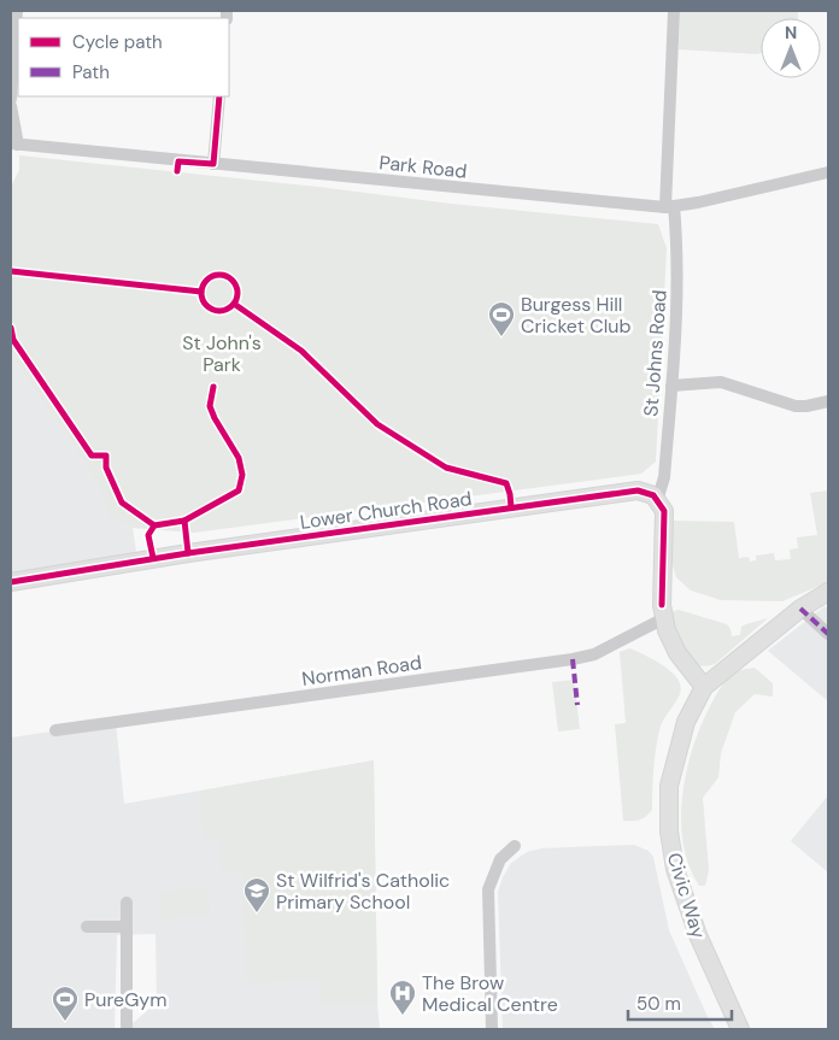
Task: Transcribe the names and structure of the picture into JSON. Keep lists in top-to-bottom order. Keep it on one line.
{"streets":{"street":["Park Road","St Johns Road","Lower Church Road","Norman Road","Civic Way"]},"crossings":[["Park Road","St Johns Road"],["St Johns Road","Lower Church Road"]],"parks":["St John's Park"],"places":{"sports":["Burgess Hill Cricket Club","PureGym"],"school or university":["St Wilfrid's Catholic Primary School"],"hospital":["The Brow Medical Centre"]},"legend":["Cycle path","Path"],"scale_bar":"50 m","north":"top"}
